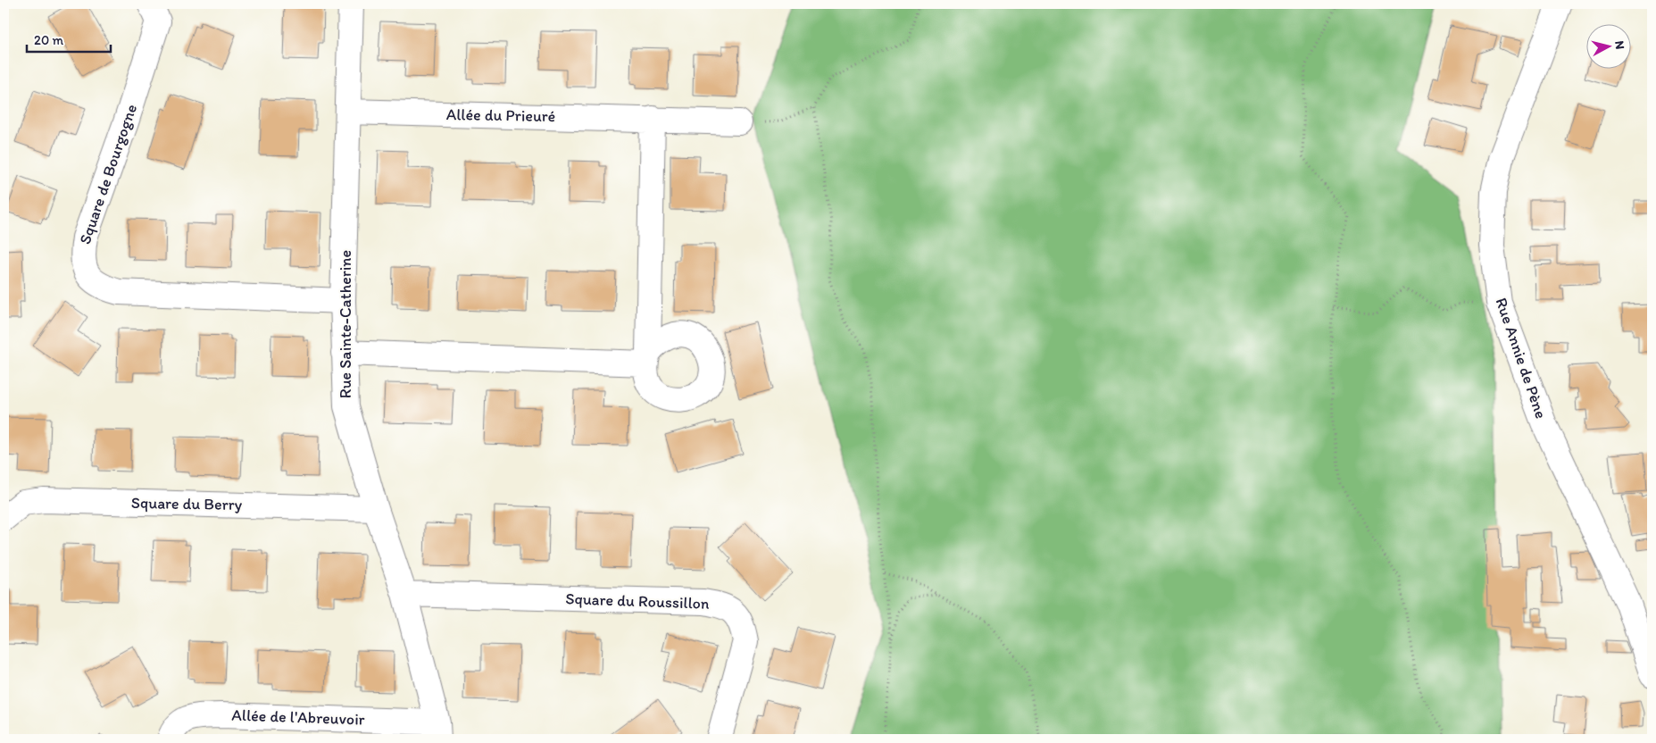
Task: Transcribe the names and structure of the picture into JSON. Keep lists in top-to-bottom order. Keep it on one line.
{"streets":{"street":["Allée du Prieuré","Square de Bourgogne","Rue Sainte-Catherine","Rue Annie de Pène","Square du Berry","Square du Roussillon","Allée de l'Abreuvoir"]},"crossings":[["Allée du Prieuré","Rue Sainte-Catherine"],["Square de Bourgogne","Rue Sainte-Catherine"],["Rue Sainte-Catherine","Square du Berry"],["Rue Sainte-Catherine","Square du Roussillon"],["Rue Sainte-Catherine","Allée de l'Abreuvoir"]],"scale_bar":"20 m","north":"right"}
